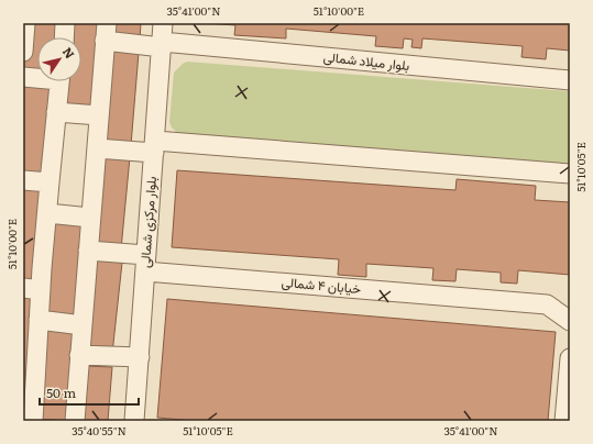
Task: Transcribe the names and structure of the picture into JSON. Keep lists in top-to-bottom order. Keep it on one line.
{"streets":{"lane":["بلوار میلاد شمالی","بلوار مرکزی شمالی","خیابان ۴ شمالی"]},"crossings":[["بلوار میلاد شمالی","بلوار مرکزی شمالی"],["بلوار مرکزی شمالی","خیابان ۴ شمالی"]],"scale_bar":"50 m","north":"top right","coordinates":["35°41'00\"N","51°10'00\"E","51°10'05\"E","35°40'55\"N"]}
